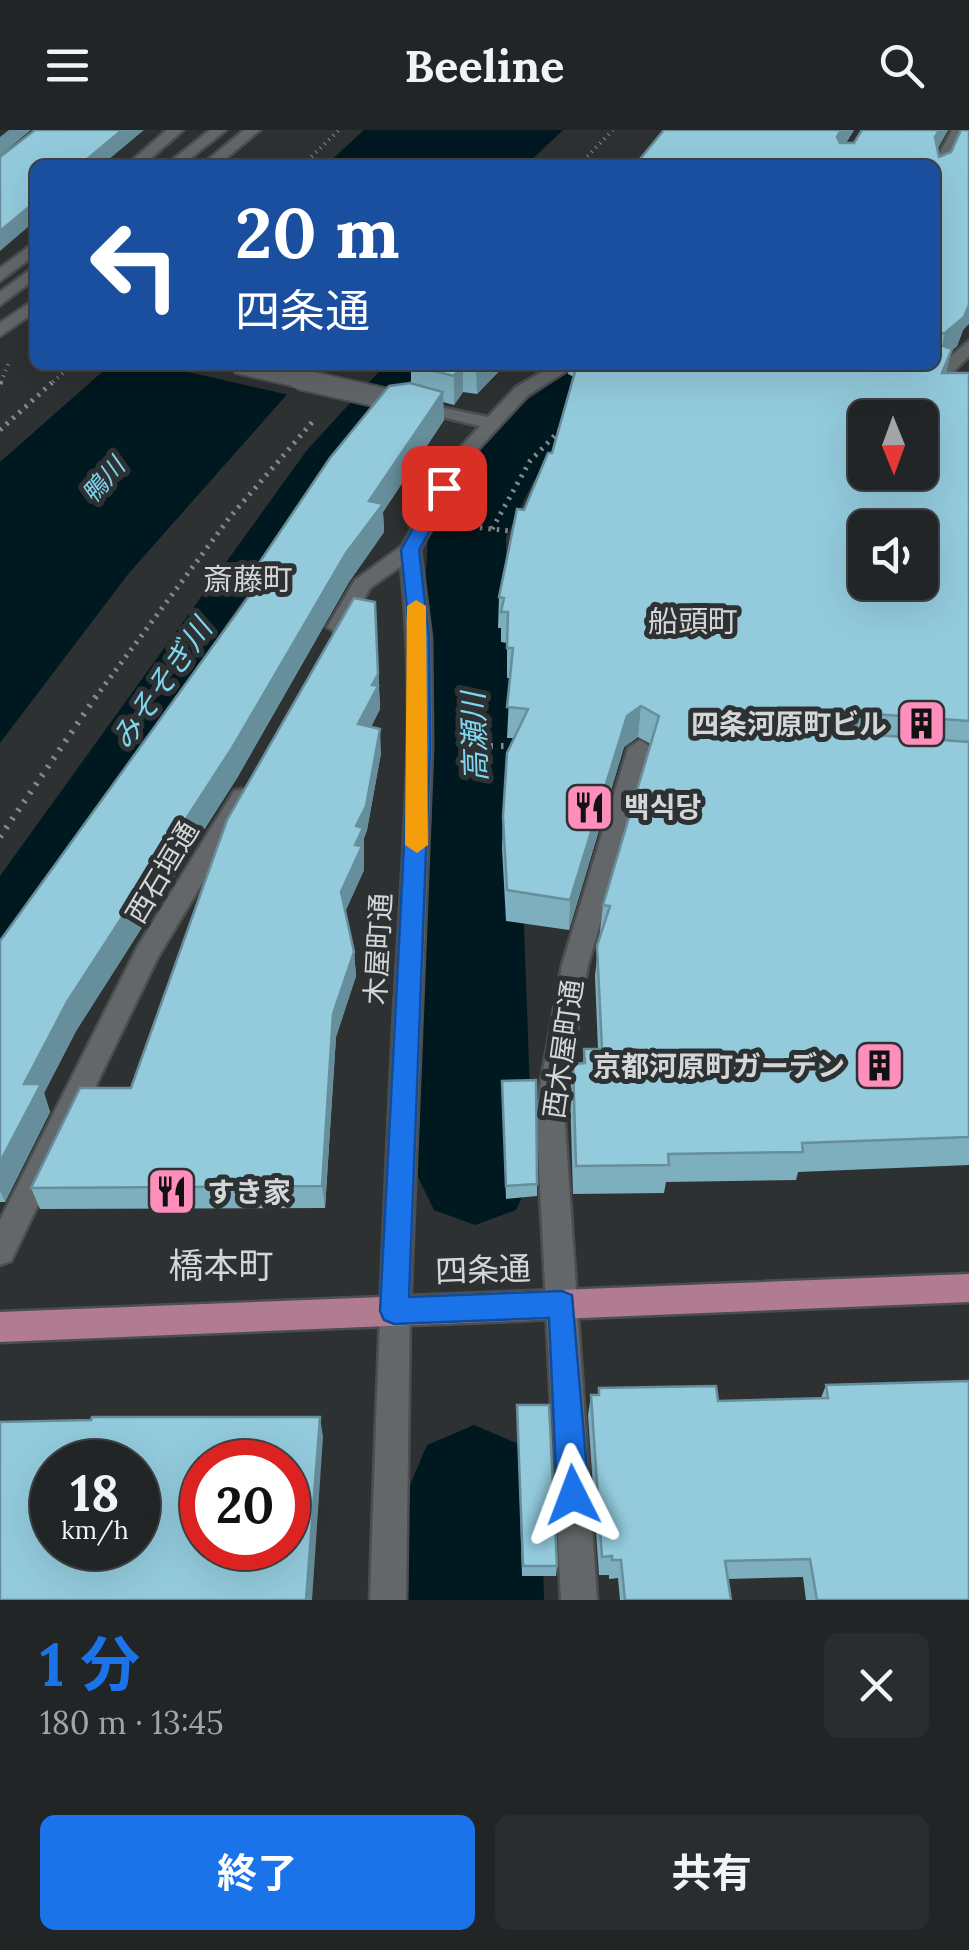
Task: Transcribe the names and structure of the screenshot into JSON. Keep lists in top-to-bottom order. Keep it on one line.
{"streets":{"main road":["四条通"],"street":["西石垣通","木屋町通","西木屋町通"]},"crossings":[["木屋町通","四条通"],["西木屋町通","四条通"]],"districts":["斎藤町","船頭町","橋本町"],"water":["鴨川","みそそぎ川","高瀬川"],"places":{"building":["四条河原町ビル","京都河原町ガーデン"],"restaurant":["백식당","すき家"]},"north":"bottom","page":{"header":"Beeline","turn":["20 m","四条通"],"speed":"18 km/h","limit":"20","heading":["1 分","180 m · 13:45"],"buttons":["終了","共有"]}}
